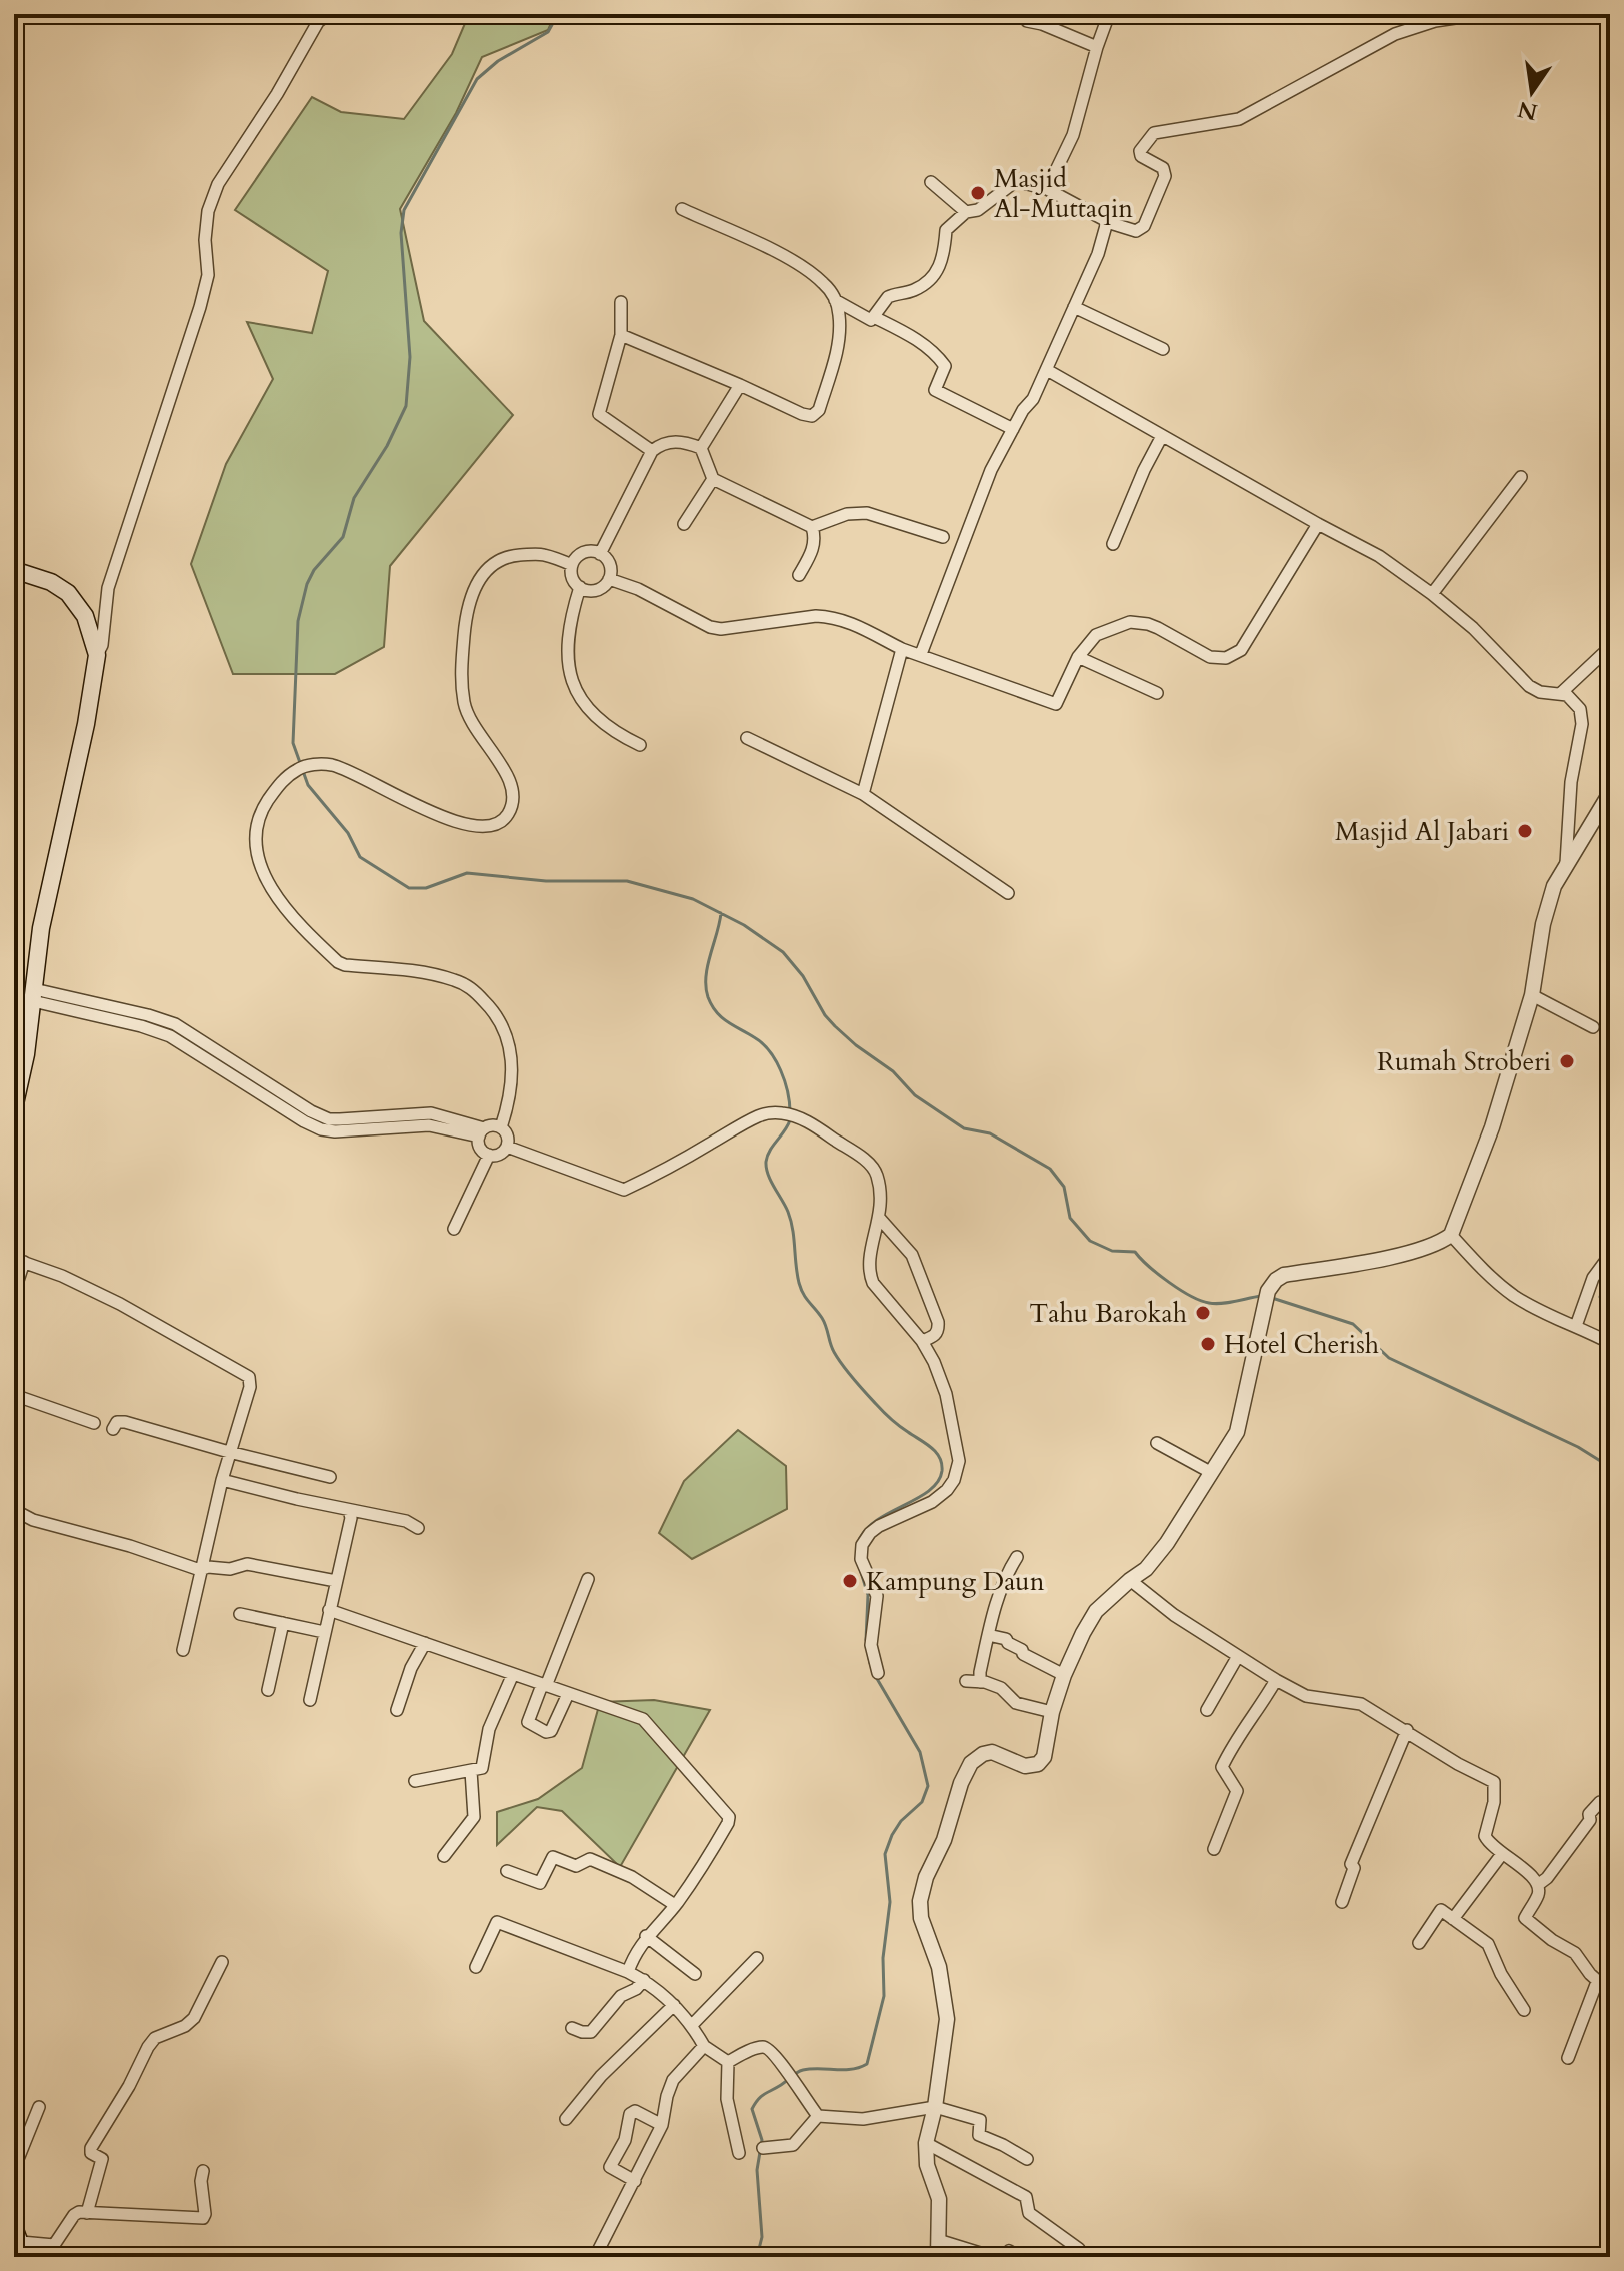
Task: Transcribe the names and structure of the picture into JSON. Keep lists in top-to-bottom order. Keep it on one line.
{"places":["Masjid Al-Muttaqin","Masjid Al Jabari","Rumah Stroberi","Tahu Barokah","Hotel Cherish","Kampung Daun"],"north":"bottom"}
